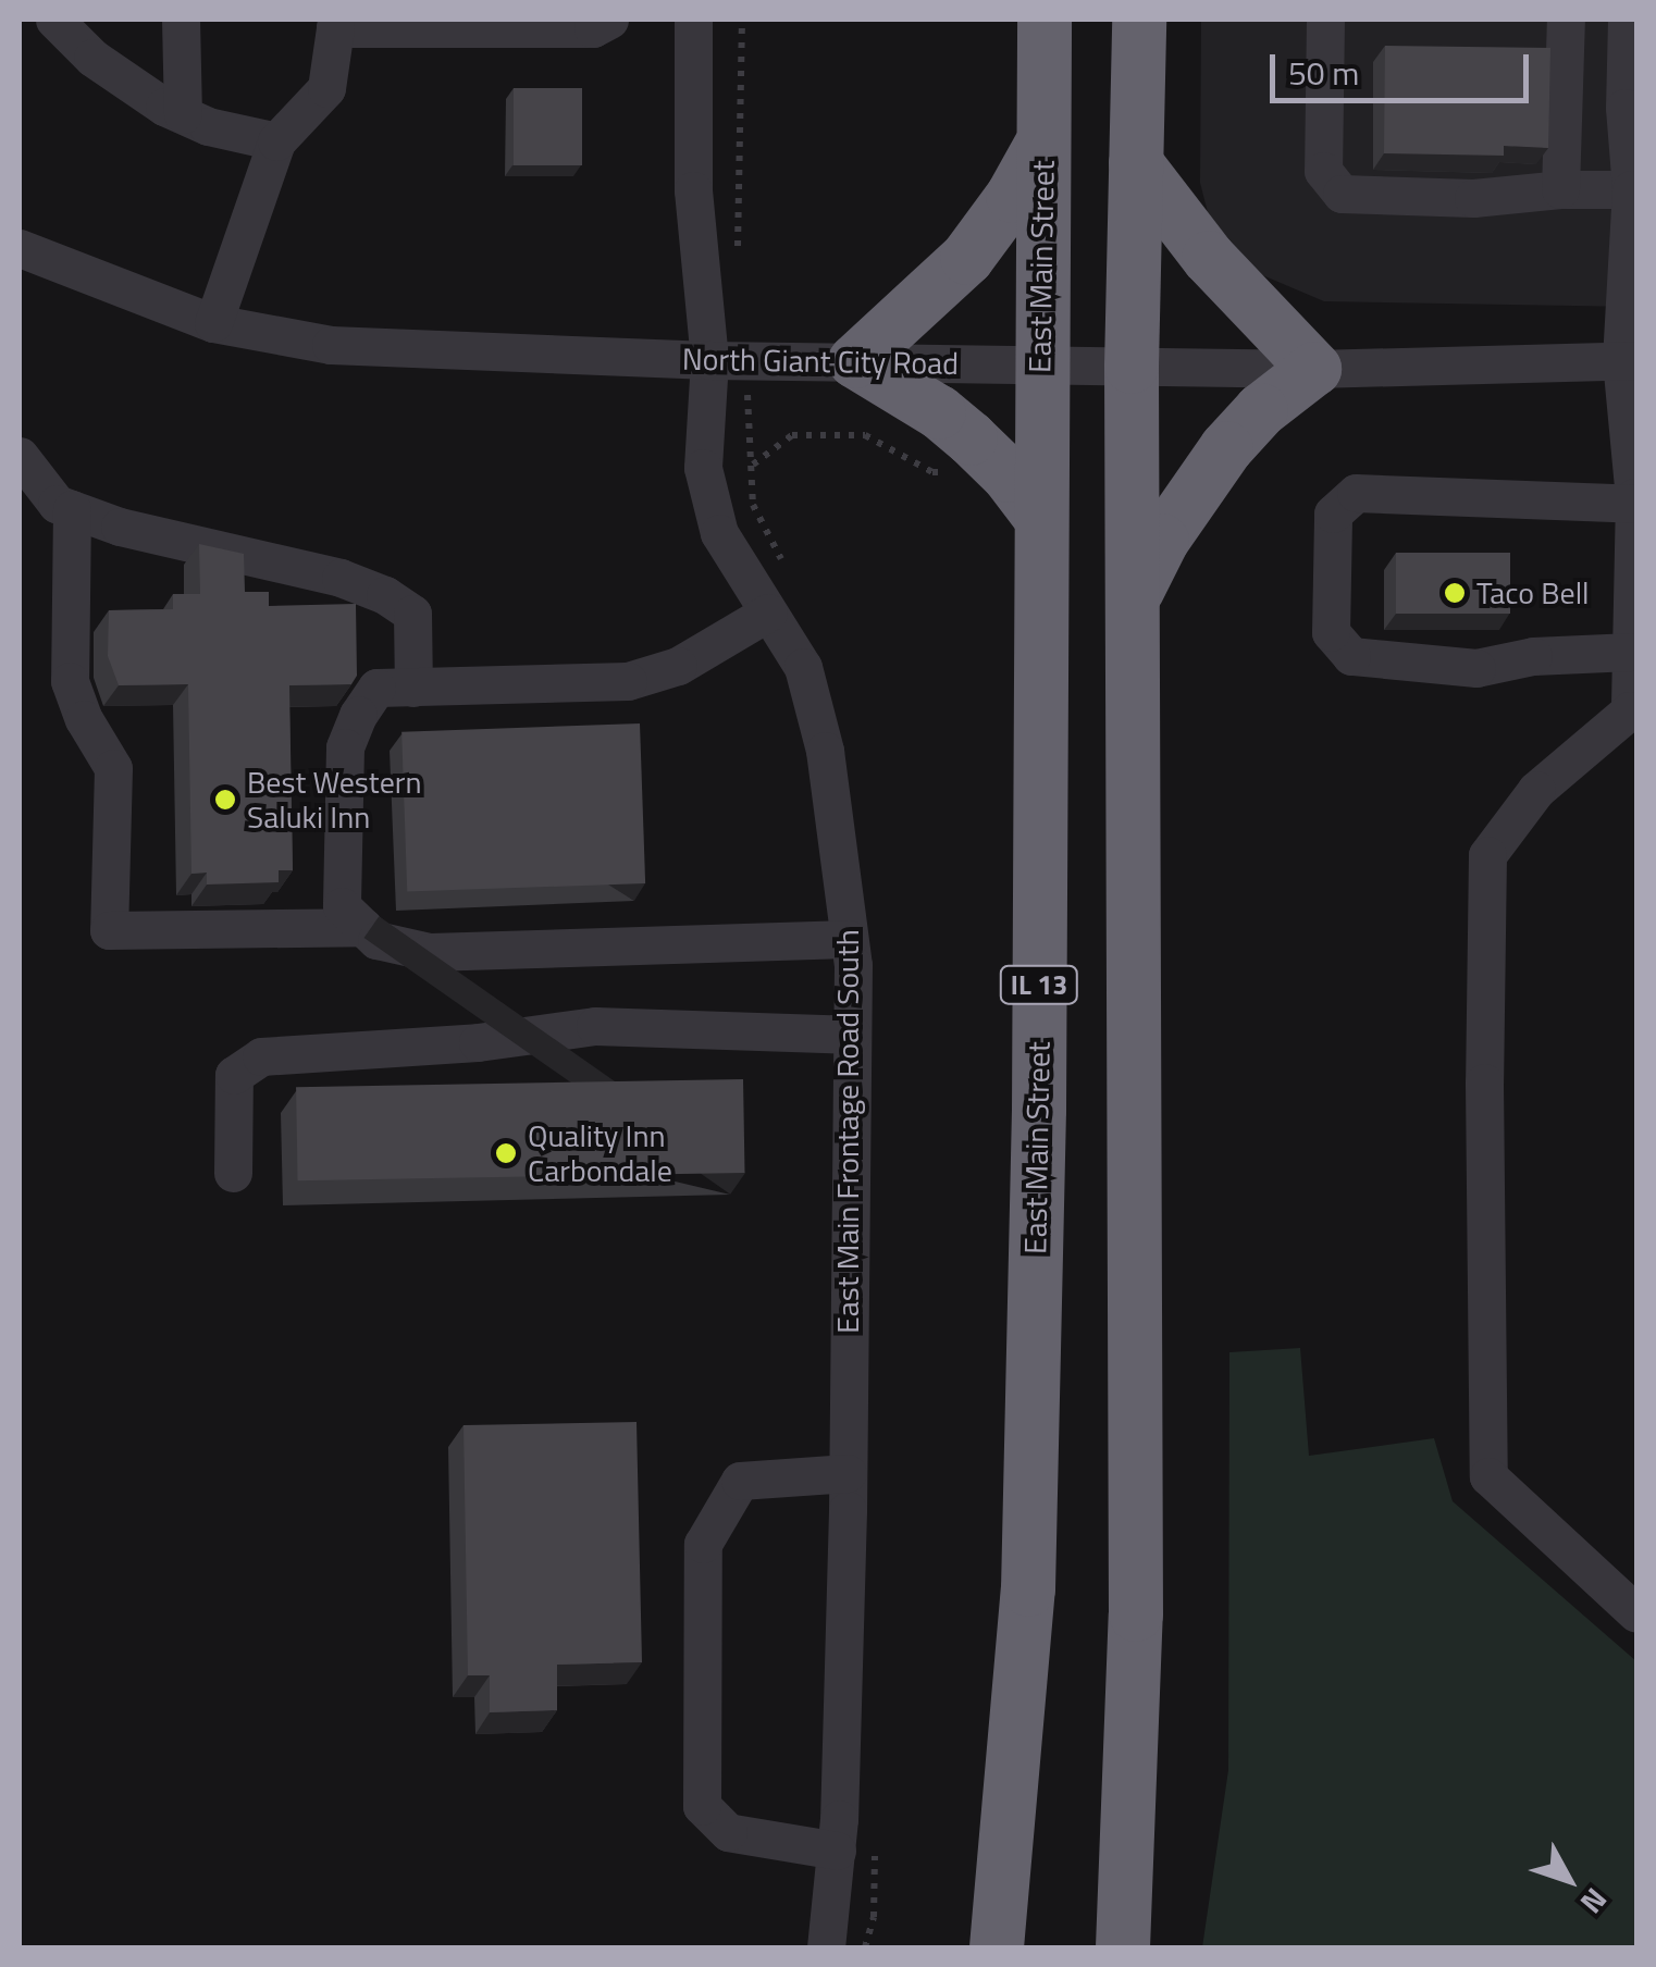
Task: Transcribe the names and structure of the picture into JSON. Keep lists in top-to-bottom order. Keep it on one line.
{"streets":{"highway":["East Main Street","IL 13"],"street":["North Giant City Road","East Main Frontage Road South"]},"crossings":[["East Main Street","North Giant City Road"],["North Giant City Road","East Main Frontage Road South"]],"places":["Taco Bell","Best Western Saluki Inn","Quality Inn Carbondale"],"scale_bar":"50 m","north":"bottom right"}
